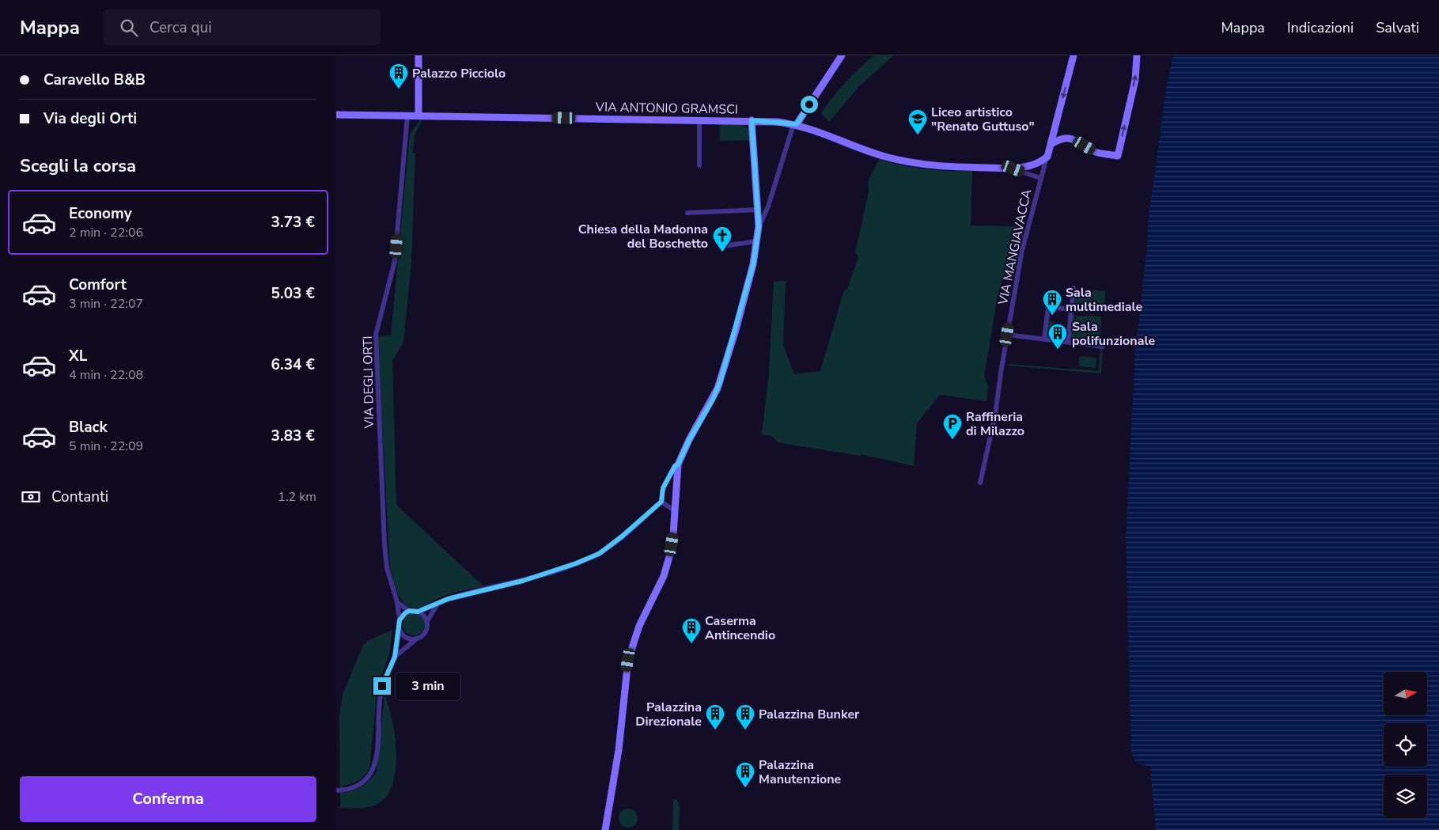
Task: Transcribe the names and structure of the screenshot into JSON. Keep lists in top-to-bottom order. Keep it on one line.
{"streets":{"main road":["VIA ANTONIO GRAMSCI"],"street":["VIA MANGIAVACCA","VIA DEGLI ORTI"]},"crossings":[["VIA ANTONIO GRAMSCI","VIA MANGIAVACCA"],["VIA ANTONIO GRAMSCI","VIA DEGLI ORTI"]],"places":{"building":["Palazzo Picciolo","Sala multimediale","Sala polifunzionale","Caserma Antincendio","Palazzina Direzionale","Palazzina Bunker","Palazzina Manutenzione"],"school or university":["Liceo artistico \"Renato Guttuso\""],"church":["Chiesa della Madonna del Boschetto"],"parking":["Raffineria di Milazzo"]},"north":"right","page":{"header":"Mappa","search":"Cerca qui","nav":["Mappa","Indicazioni","Salvati"],"banner":["Caravello B&B","Via degli Orti"],"heading":"Scegli la corsa","list":[{"name":"Economy","note":"2 min · 22:06","value":"3.73 €"},{"name":"Comfort","note":"3 min · 22:07","value":"5.03 €"},{"name":"XL","note":"4 min · 22:08","value":"6.34 €"},{"name":"Black","note":"5 min · 22:09","value":"3.83 €"}],"pay":["Contanti","1.2 km"],"bubble":"3 min","buttons":"Conferma"}}
